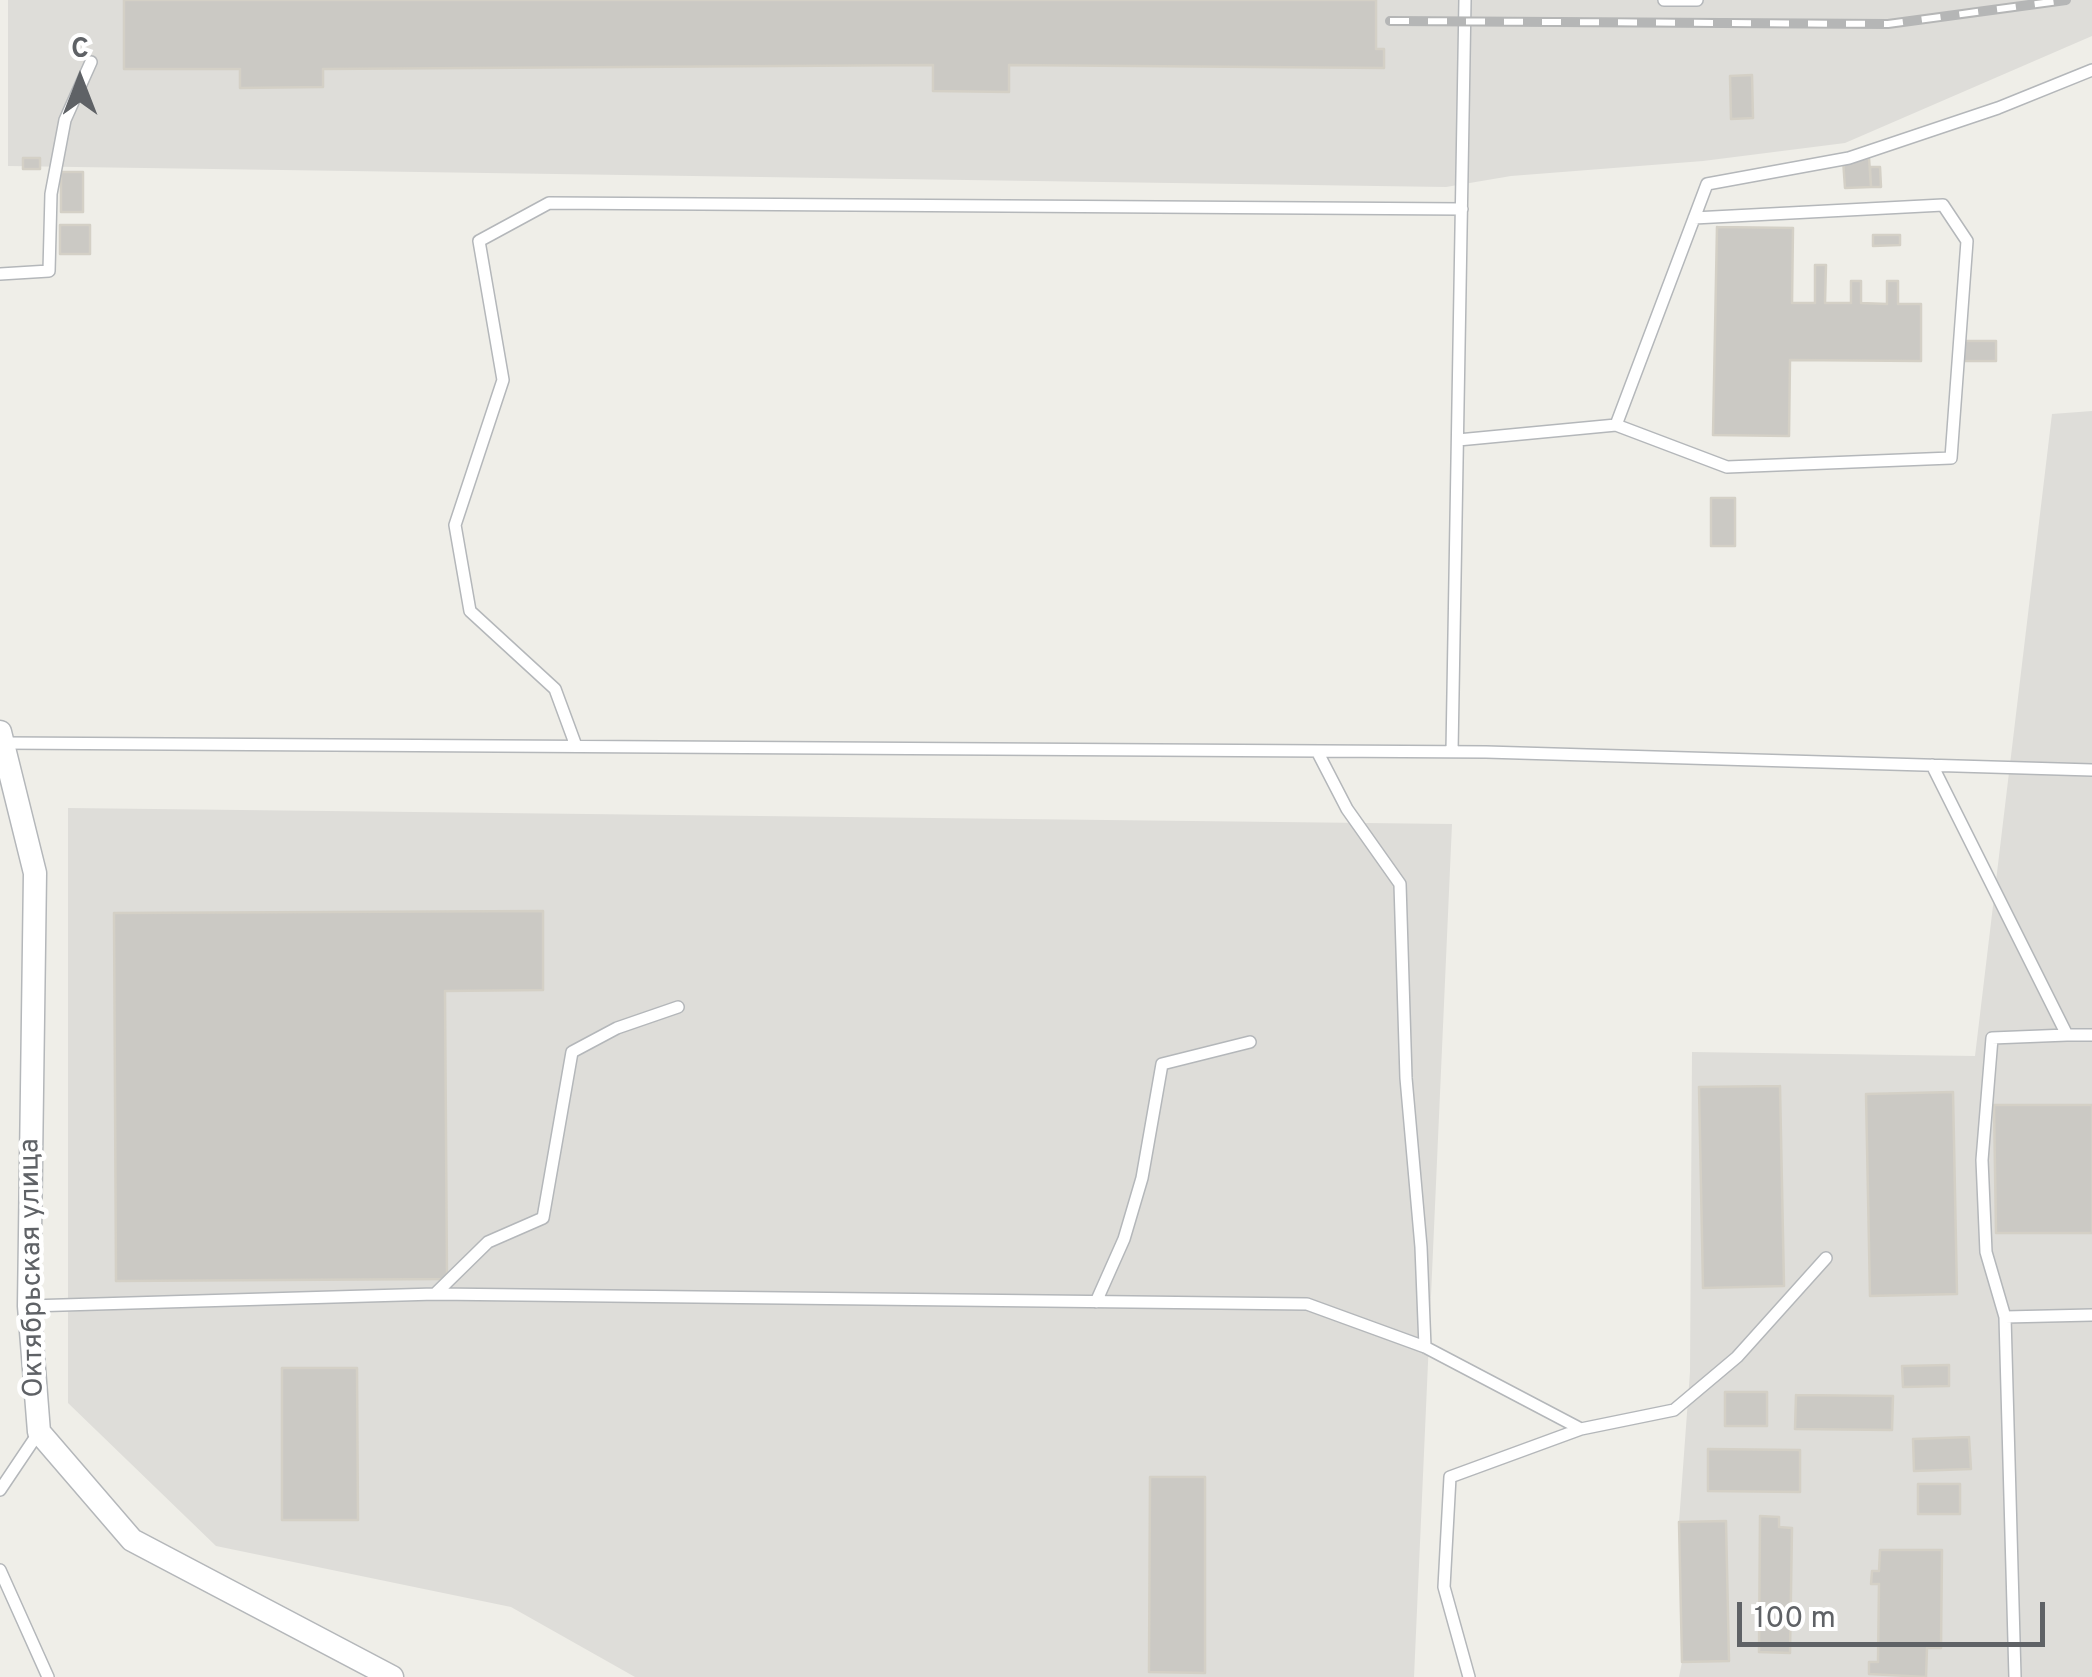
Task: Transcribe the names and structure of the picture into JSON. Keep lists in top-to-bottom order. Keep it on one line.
{"streets":{"street":["Октябрьская улица"]},"scale_bar":"100 m","north":"top"}
